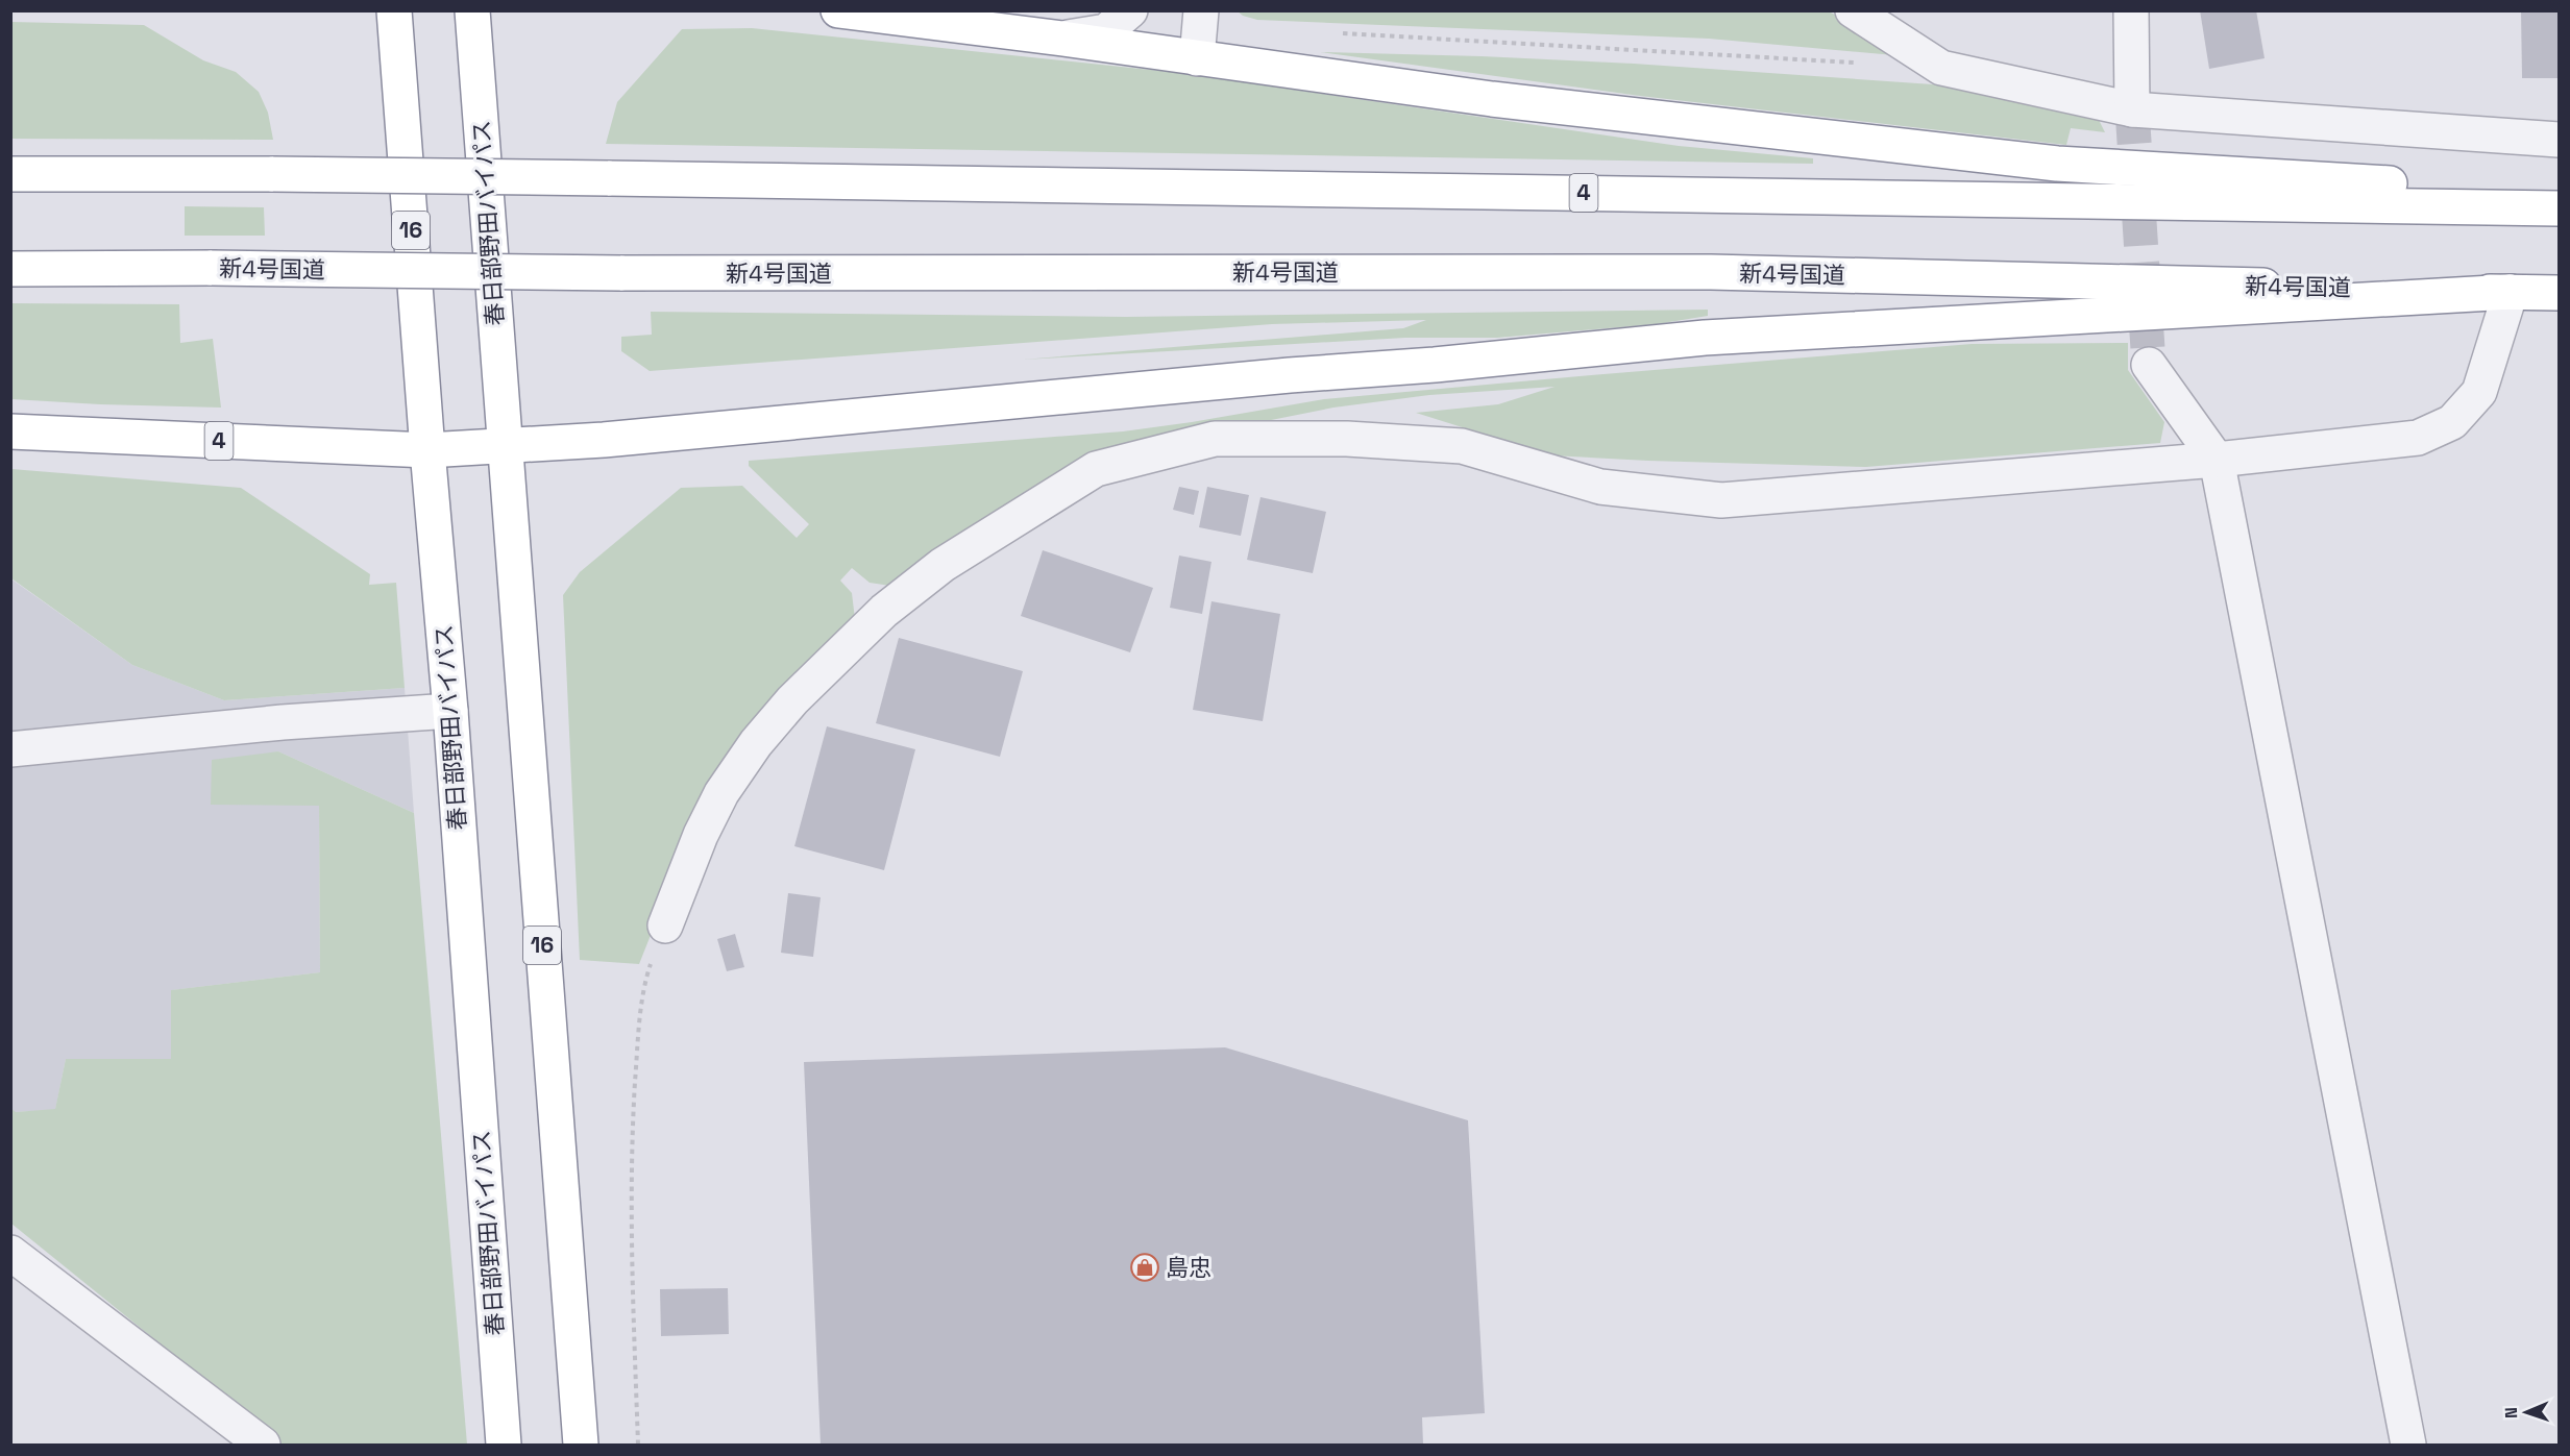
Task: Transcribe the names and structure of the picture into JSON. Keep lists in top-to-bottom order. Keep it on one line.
{"streets":{"highway":["4","春日部野田バイパス","16","新4号国道"]},"crossings":[["4","春日部野田バイパス"]],"places":{"shop":["島忠"]},"north":"left"}
